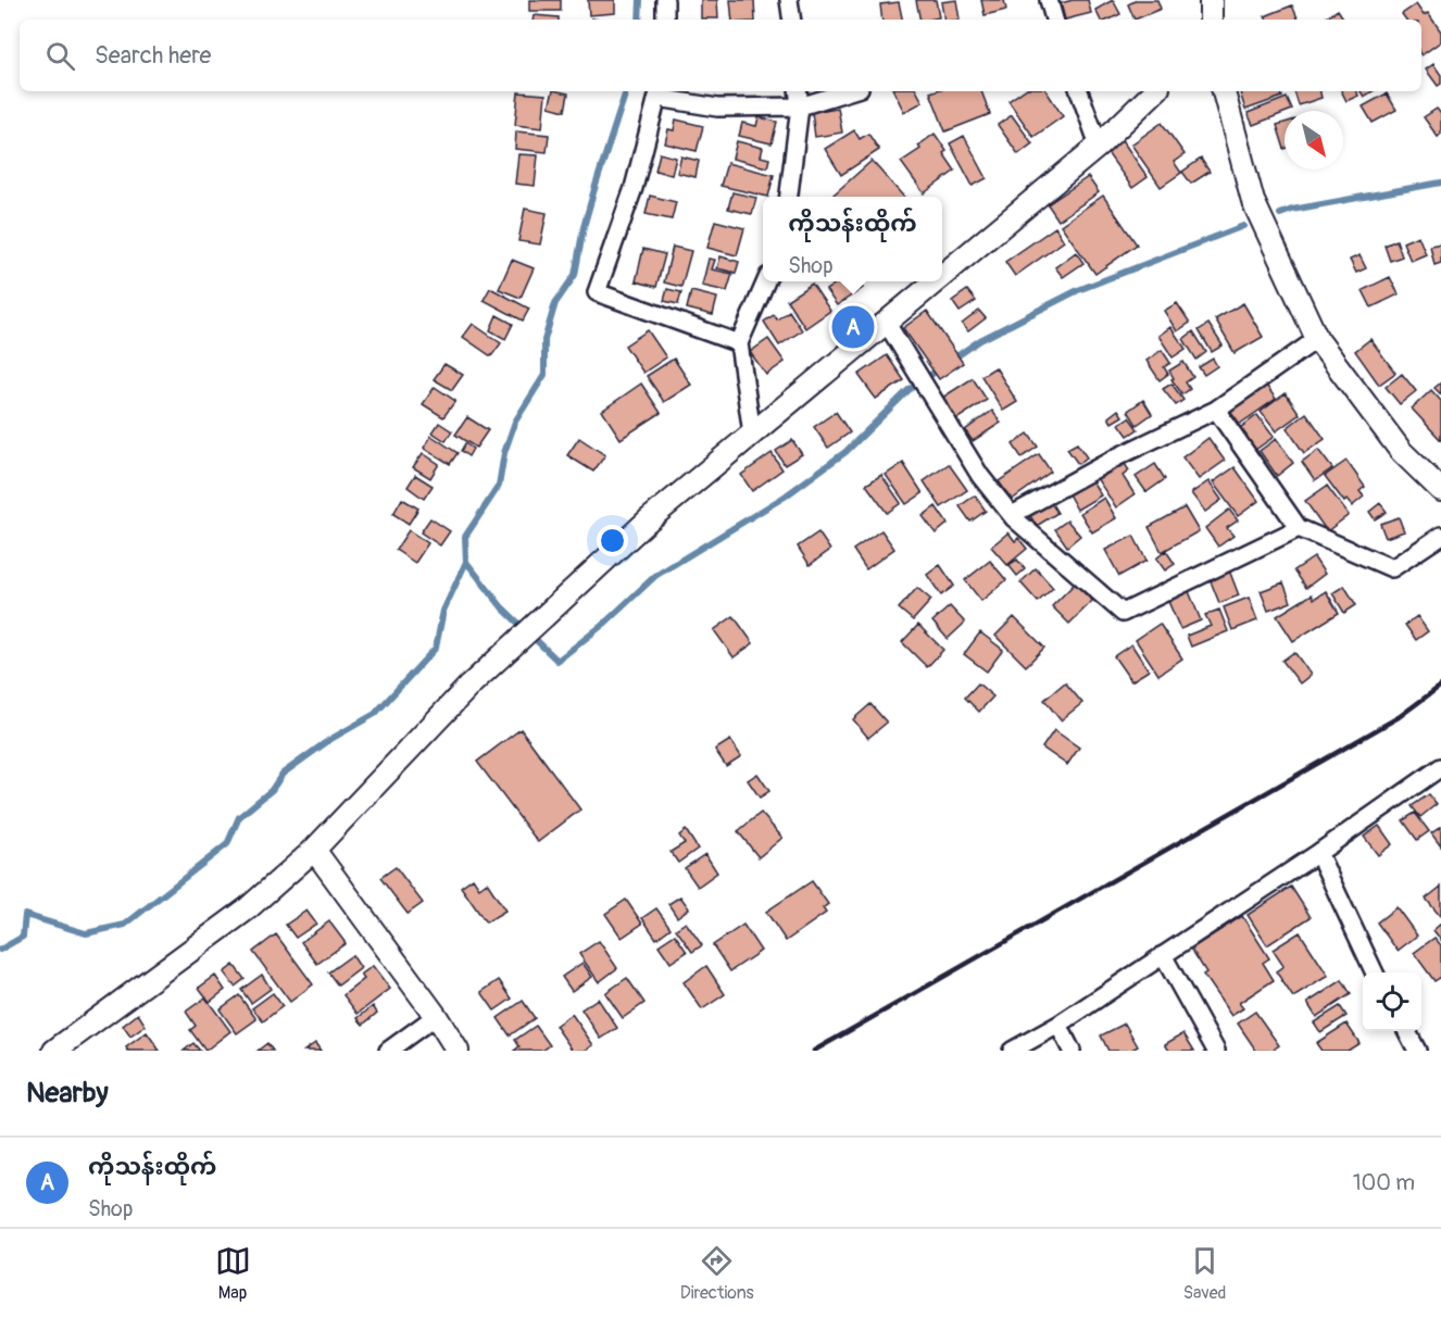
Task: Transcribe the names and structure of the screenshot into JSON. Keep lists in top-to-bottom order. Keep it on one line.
{"north":"bottom right","page":{"search":"Search here","popup":["ကိုသန်းထိုက်","Shop"],"pins":"A","heading":"Nearby","list":[{"mark":"A","name":"ကိုသန်းထိုက်","note":"Shop","value":"100 m"}],"nav":["Map","Directions","Saved"]}}
